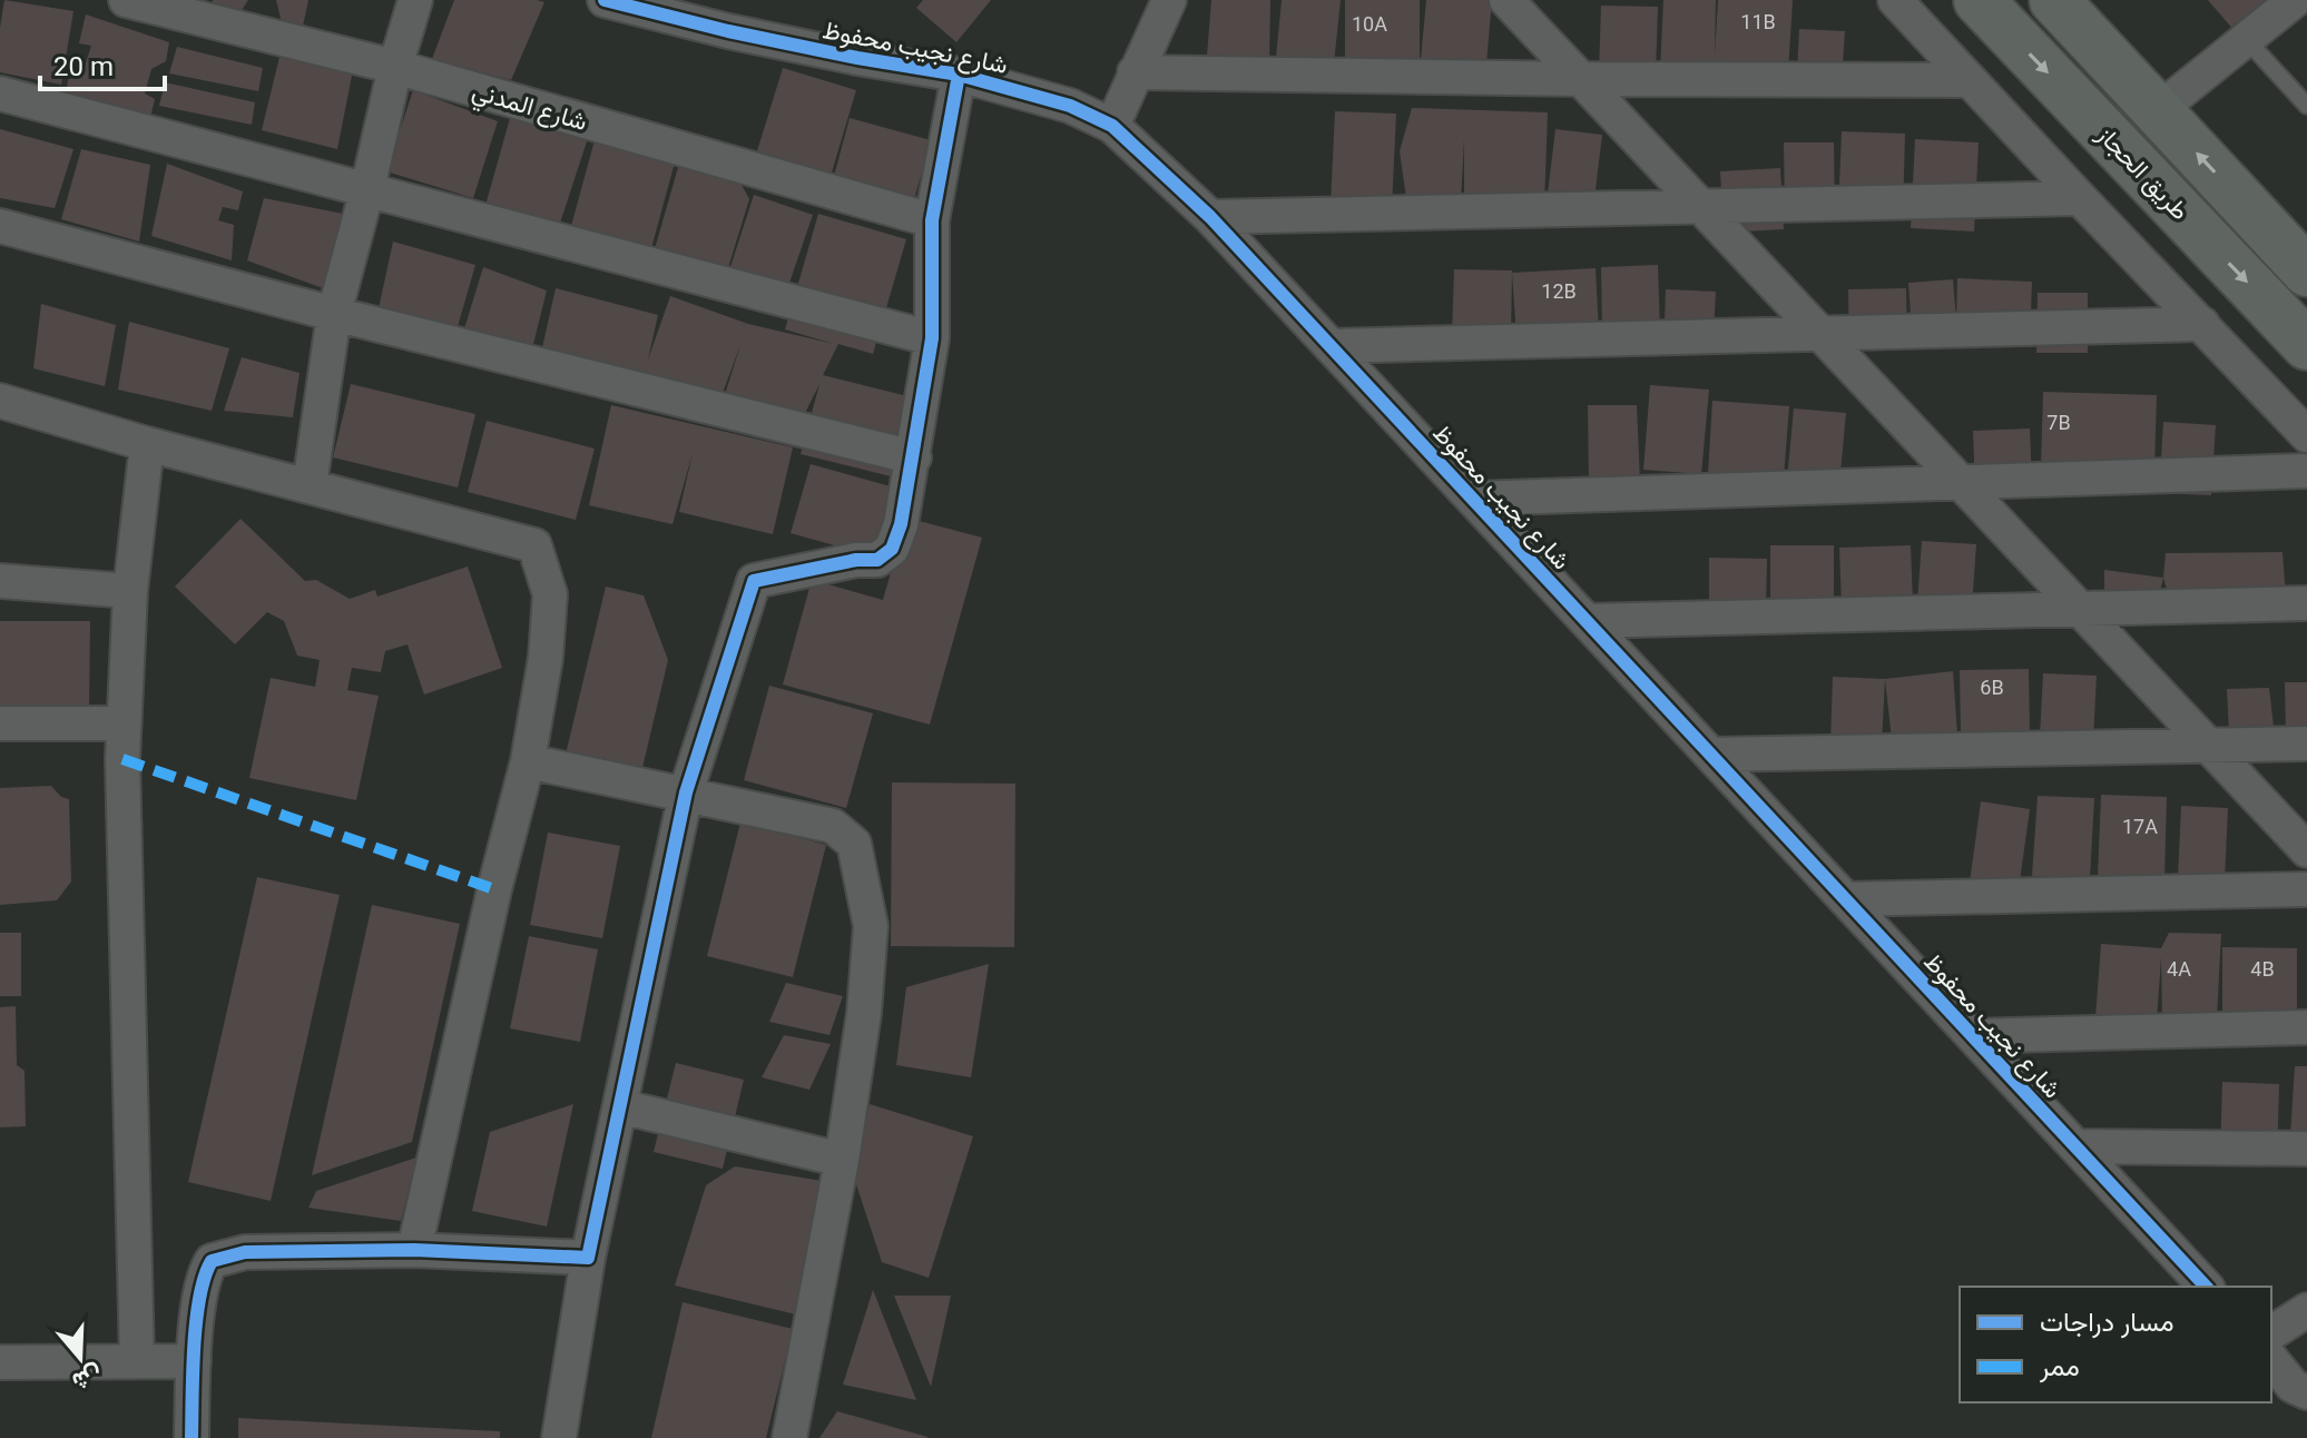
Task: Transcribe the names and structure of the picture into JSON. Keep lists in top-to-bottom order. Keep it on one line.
{"streets":{"main road":["طريق الحجاز"],"street":["شارع نجيب محفوظ","شارع المدني"]},"house_numbers":["11B","10A","12B","7B","6B","17A","4A","4B"],"legend":["مسار دراجات","ممر"],"scale_bar":"20 m","north":"bottom"}
